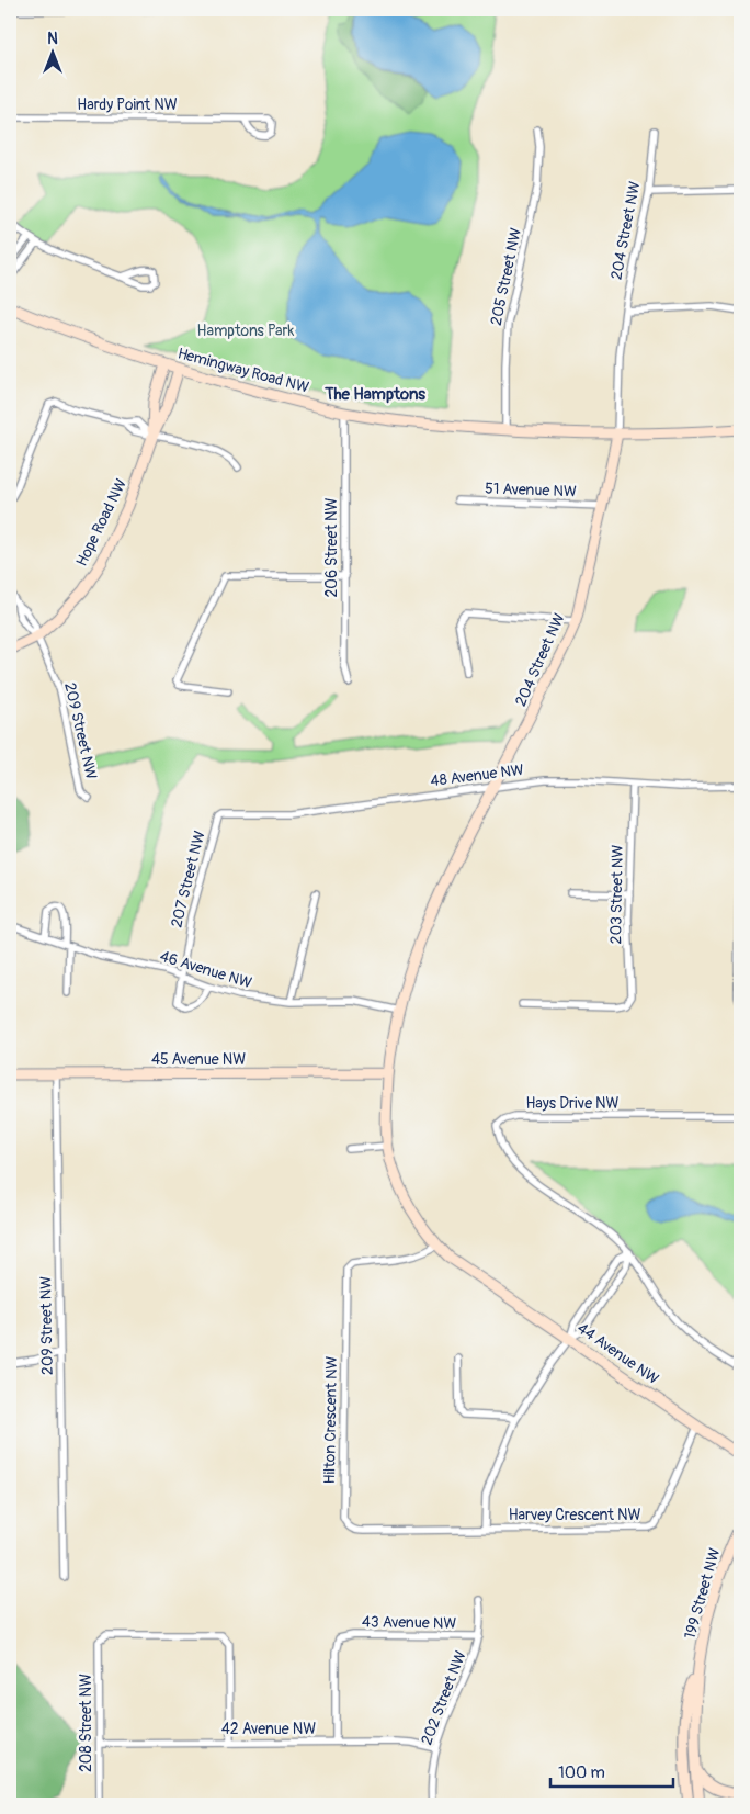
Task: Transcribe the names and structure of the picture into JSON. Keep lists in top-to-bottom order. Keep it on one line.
{"streets":{"street":["Hardy Point NW","204 Street NW","205 Street NW","Hemingway Road NW","51 Avenue NW","Hope Road NW","206 Street NW","209 Street NW","48 Avenue NW","207 Street NW","203 Street NW","46 Avenue NW","45 Avenue NW","Hays Drive NW","44 Avenue NW","Hilton Crescent NW","Harvey Crescent NW","199 Street NW","43 Avenue NW","202 Street NW","208 Street NW","42 Avenue NW"]},"crossings":[["204 Street NW","Hemingway Road NW"],["204 Street NW","51 Avenue NW"],["204 Street NW","48 Avenue NW"],["204 Street NW","46 Avenue NW"],["204 Street NW","45 Avenue NW"],["204 Street NW","44 Avenue NW"],["204 Street NW","Hilton Crescent NW"],["205 Street NW","Hemingway Road NW"],["Hemingway Road NW","Hope Road NW"],["Hemingway Road NW","206 Street NW"],["Hope Road NW","209 Street NW"],["209 Street NW","45 Avenue NW"],["48 Avenue NW","207 Street NW"],["48 Avenue NW","203 Street NW"],["207 Street NW","46 Avenue NW"],["44 Avenue NW","Harvey Crescent NW"],["Hilton Crescent NW","Harvey Crescent NW"],["43 Avenue NW","202 Street NW"],["43 Avenue NW","42 Avenue NW"],["202 Street NW","42 Avenue NW"],["208 Street NW","42 Avenue NW"]],"districts":["The Hamptons"],"parks":["Hamptons Park"],"scale_bar":"100 m","north":"top"}
